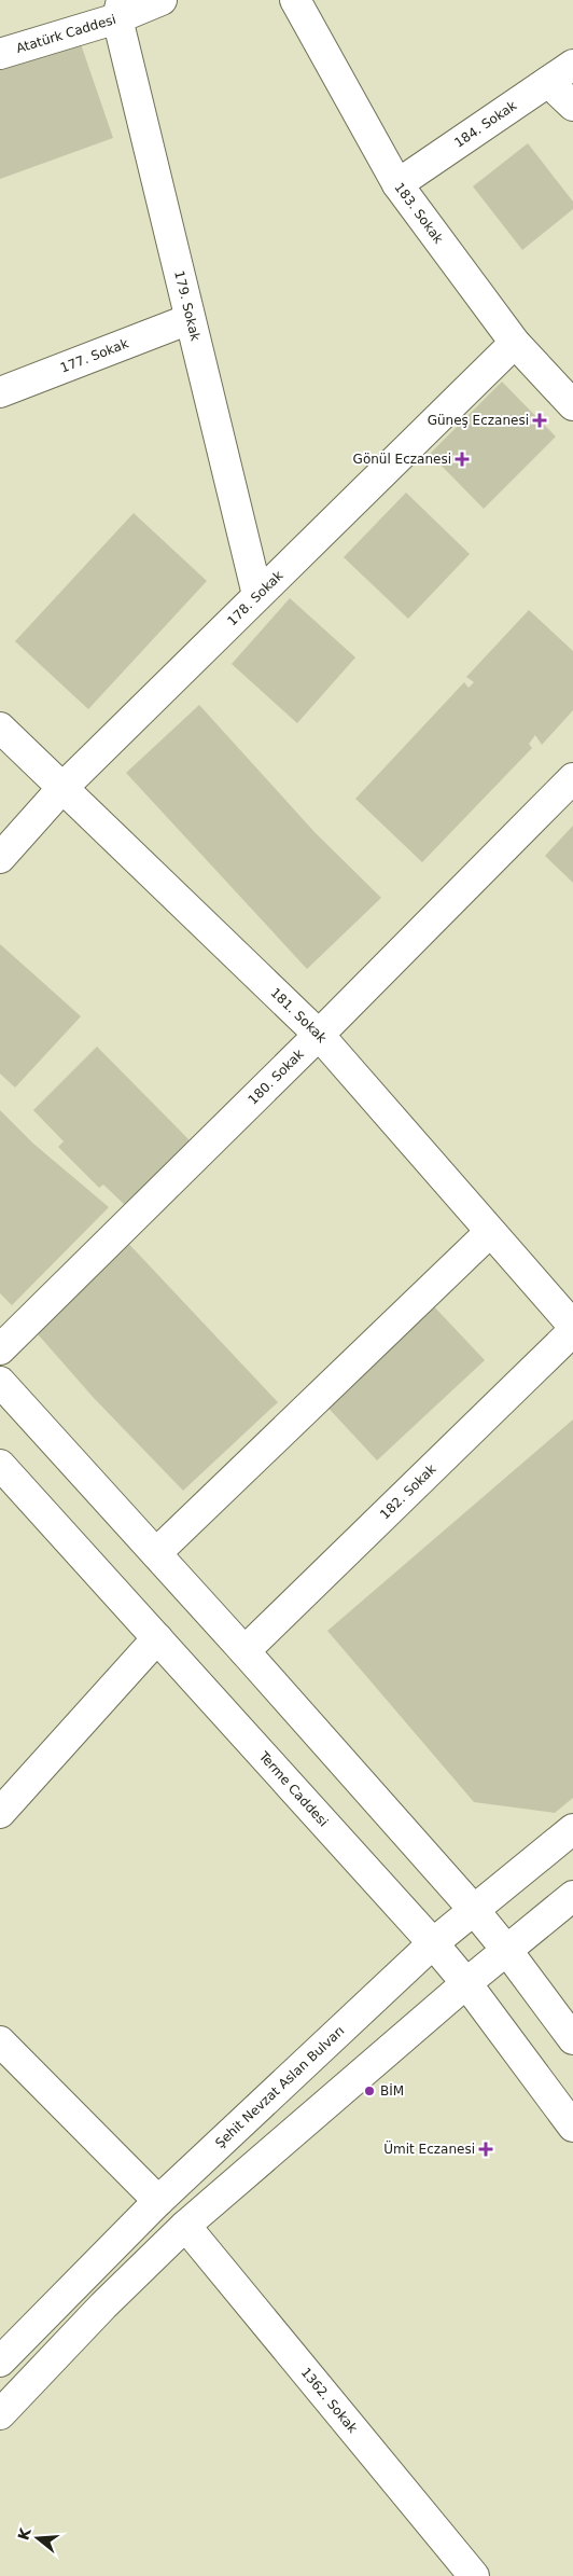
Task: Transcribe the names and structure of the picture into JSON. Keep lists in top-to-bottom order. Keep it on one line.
{"streets":{"street":["Atatürk Caddesi","184. Sokak","183. Sokak","179. Sokak","177. Sokak","178. Sokak","181. Sokak","180. Sokak","182. Sokak","Terme Caddesi","Şehit Nevzat Aslan Bulvarı","1362. Sokak"]},"crossings":[["Atatürk Caddesi","179. Sokak"],["184. Sokak","183. Sokak"],["183. Sokak","178. Sokak"],["179. Sokak","177. Sokak"],["179. Sokak","178. Sokak"],["178. Sokak","181. Sokak"],["181. Sokak","180. Sokak"],["Terme Caddesi","Şehit Nevzat Aslan Bulvarı"]],"places":{"health":["Güneş Eczanesi","Gönül Eczanesi","Ümit Eczanesi"],"other":["BİM"]},"north":"left"}
